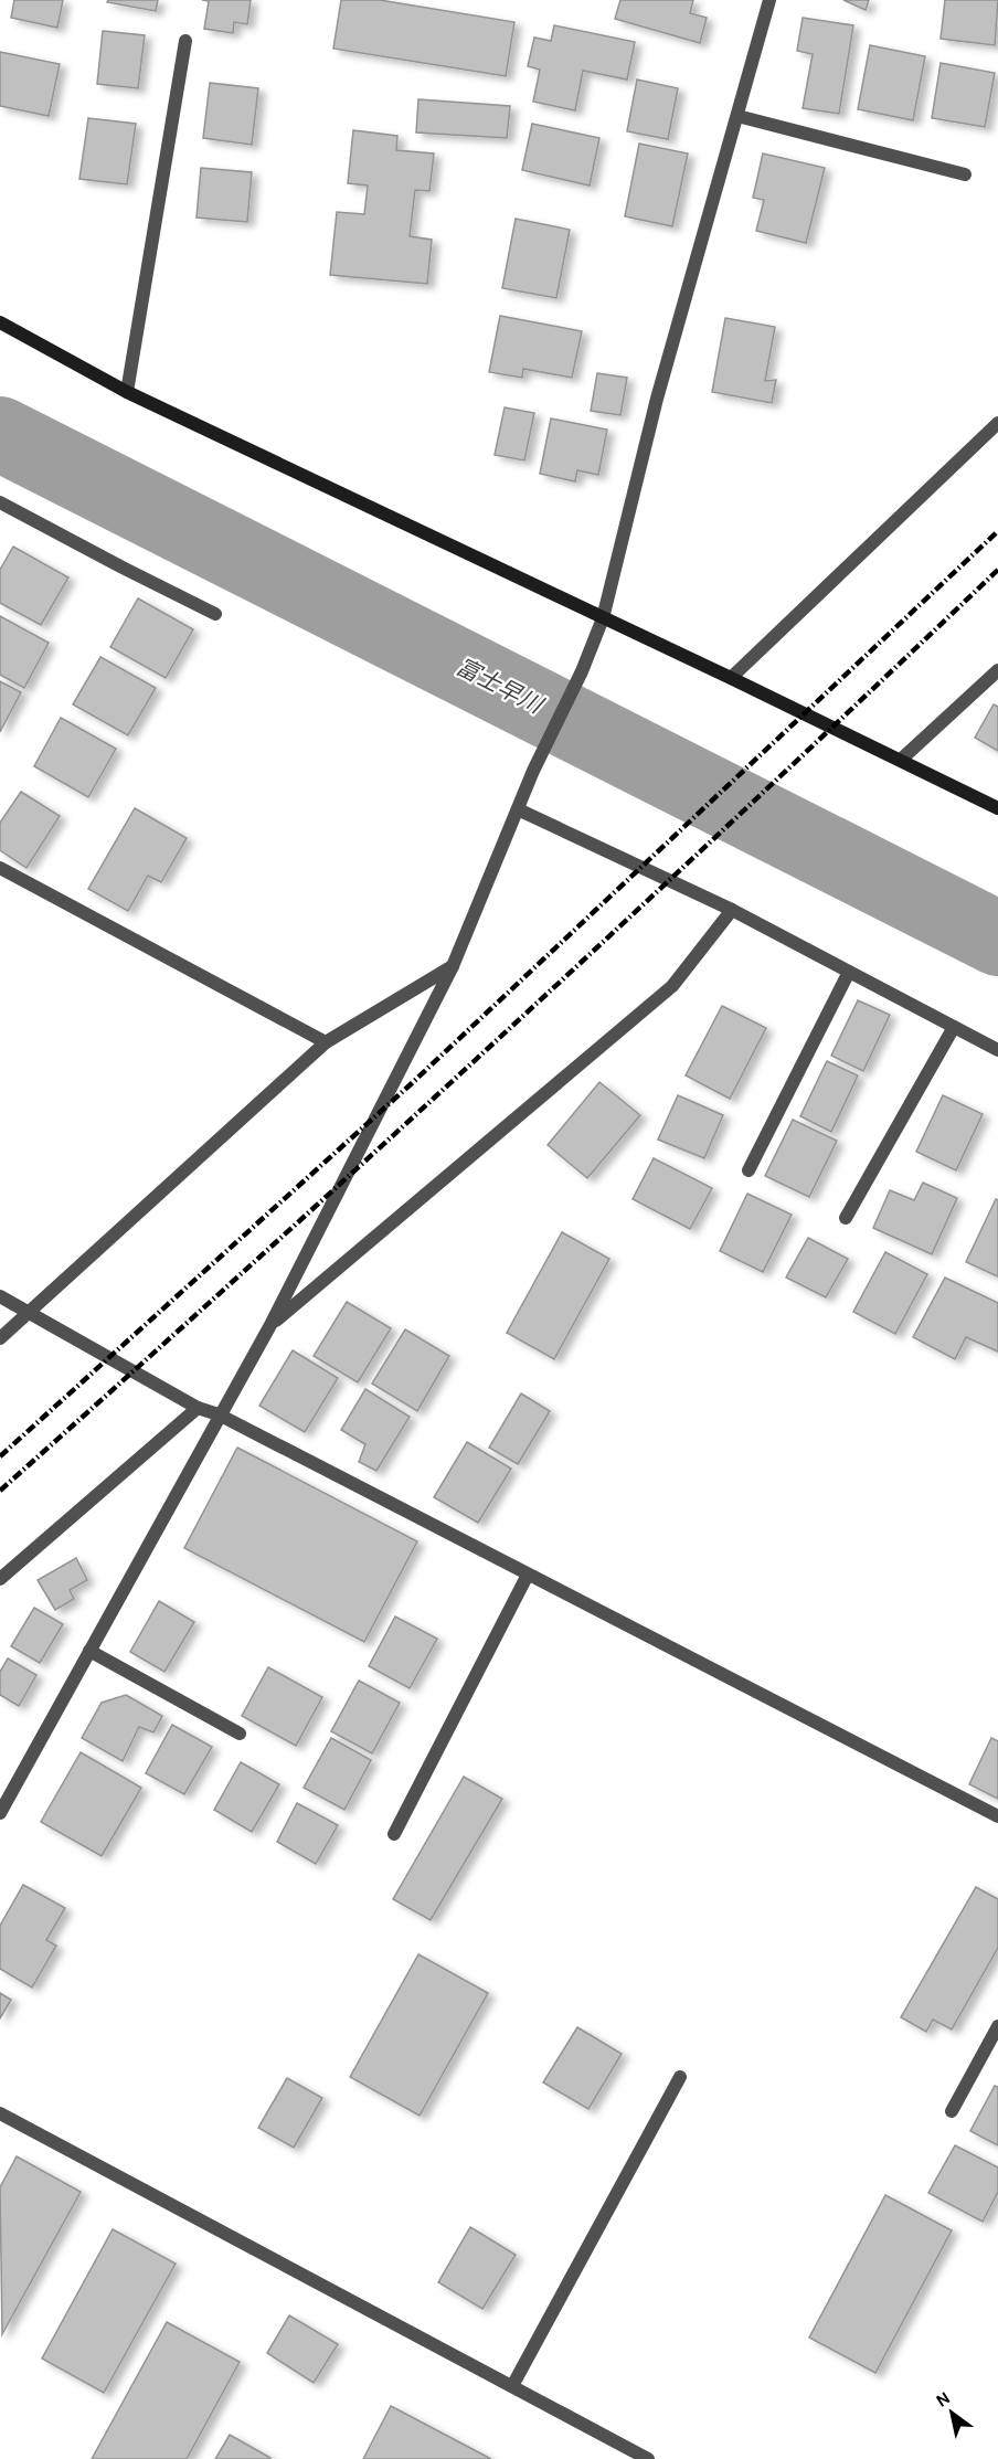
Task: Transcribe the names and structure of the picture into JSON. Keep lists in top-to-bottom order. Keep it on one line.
{"water":["富士早川"],"north":"top left"}
